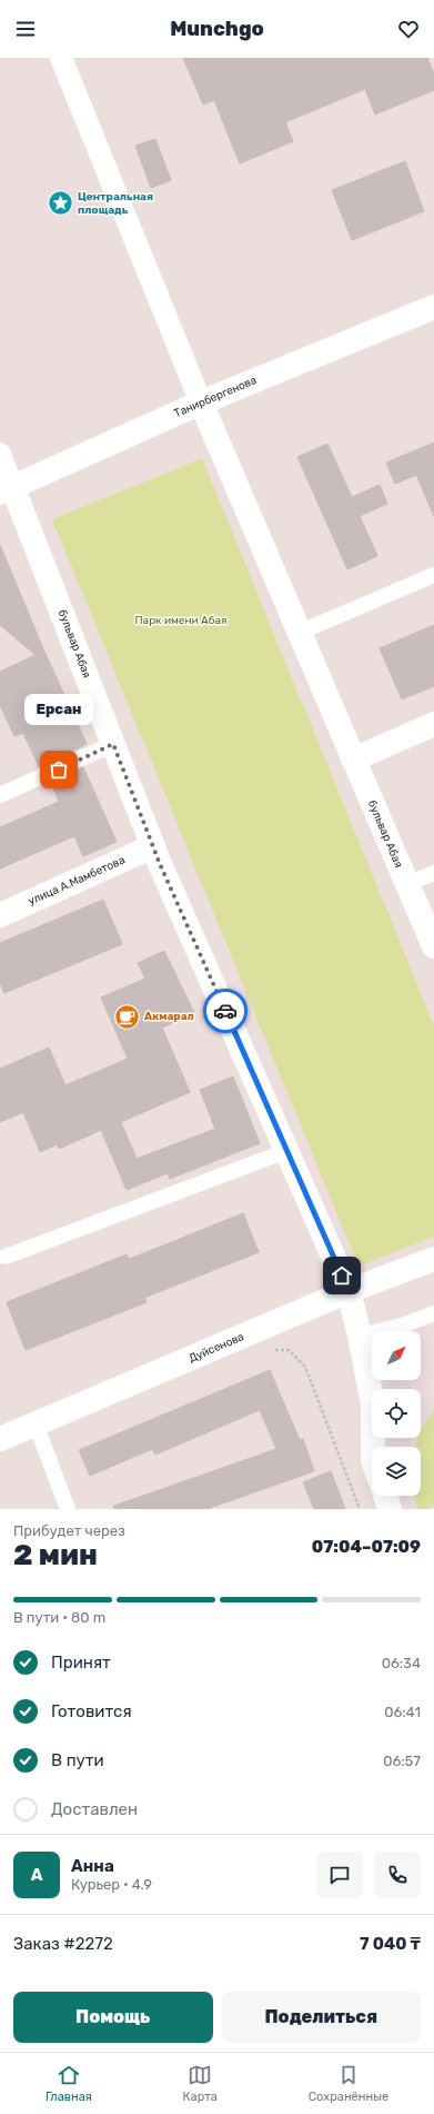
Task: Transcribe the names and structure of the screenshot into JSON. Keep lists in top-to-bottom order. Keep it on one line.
{"streets":{"street":["Танирбергенова","бульвар Абая","улица А.Мамбетова","Дуйсенова"]},"crossings":[["Танирбергенова","бульвар Абая"],["бульвар Абая","улица А.Мамбетова"],["бульвар Абая","Дуйсенова"]],"parks":["Парк имени Абая"],"places":{"place":["Центральная площадь"],"other":["Ерсан"],"cafe":["Акмарал"]},"north":"top right","page":{"header":"Munchgo","bubble":"Ерсан","heading":["2 мин","Прибудет через","07:04–07:09"],"panel":["Анна","Курьер · 4.9","Заказ #2272","7 040 ₸"],"bar":"В пути · 80 m","list":[["Принят","06:34"],["Готовится","06:41"],["В пути","06:57"],"Доставлен"],"round":"А","buttons":["Помощь","Поделиться"],"tabs":["Главная","Карта","Сохранённые"]}}
